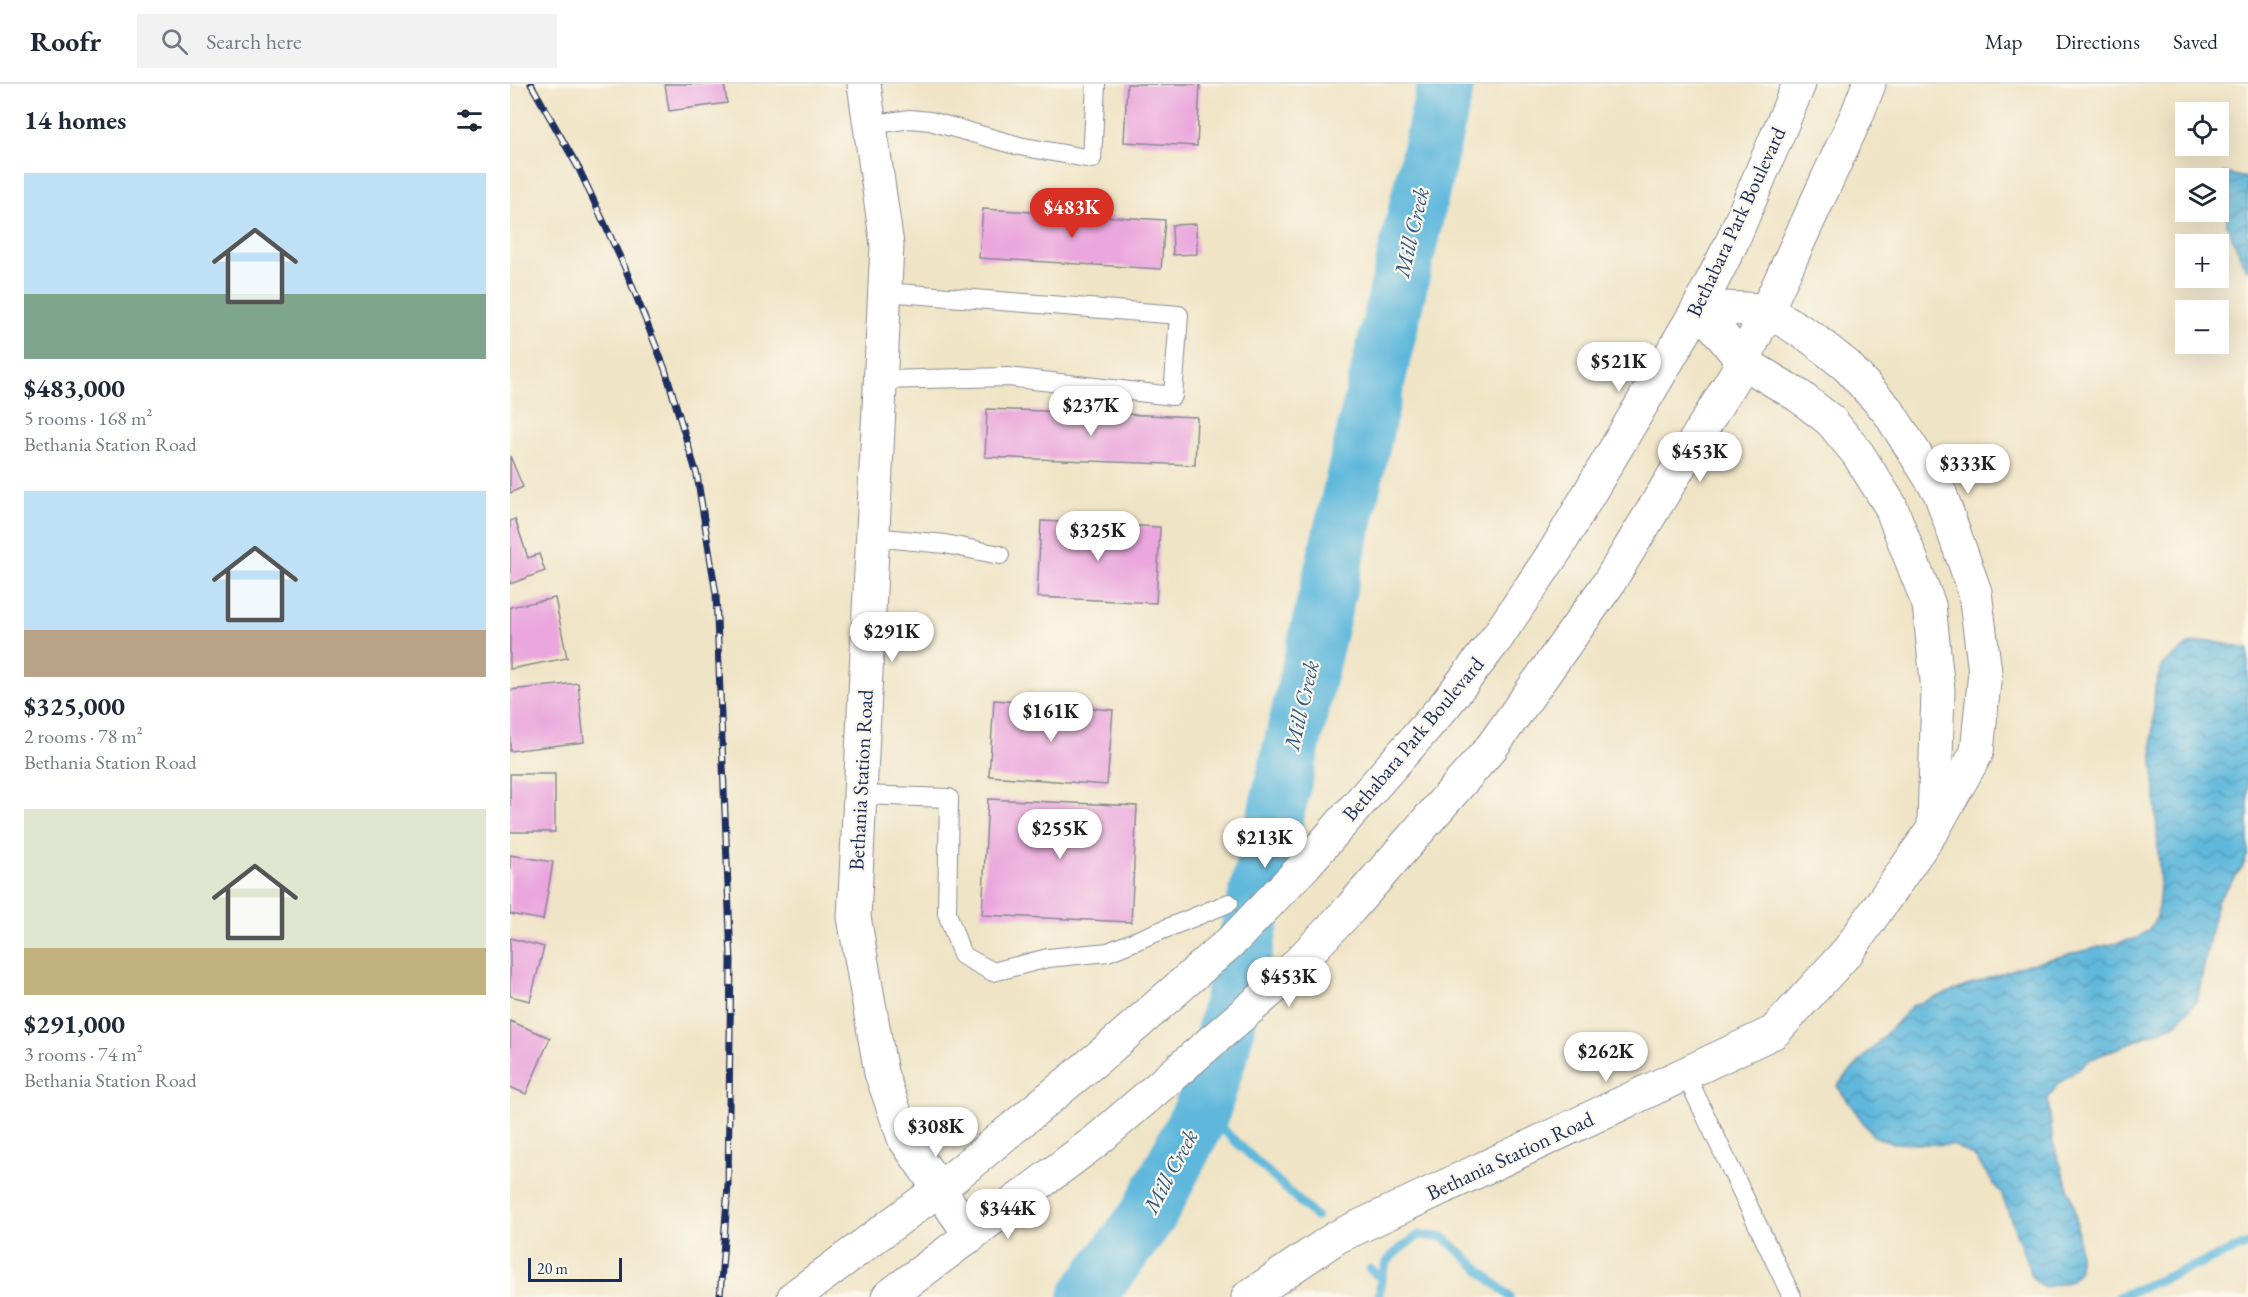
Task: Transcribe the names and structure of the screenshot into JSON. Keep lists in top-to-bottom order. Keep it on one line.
{"streets":{"street":["Bethabara Park Boulevard","Bethania Station Road"]},"crossings":[["Bethabara Park Boulevard","Bethania Station Road"]],"water":["Mill Creek"],"scale_bar":"20 m","page":{"header":"Roofr","search":"Search here","nav":["Map","Directions","Saved"],"heading":"14 homes","map_buttons":["+","−"],"list":[{"name":"$483,000","note":"5 rooms · 168 m² · Bethania Station Road"},{"name":"$325,000","note":"2 rooms · 78 m² · Bethania Station Road"},{"name":"$291,000","note":"3 rooms · 74 m² · Bethania Station Road"}],"price":["$483K","$521K","$237K","$453K","$333K","$325K","$291K","$161K","$255K","$213K","$453K","$262K","$308K","$344K"],"scale":"20 m"}}
